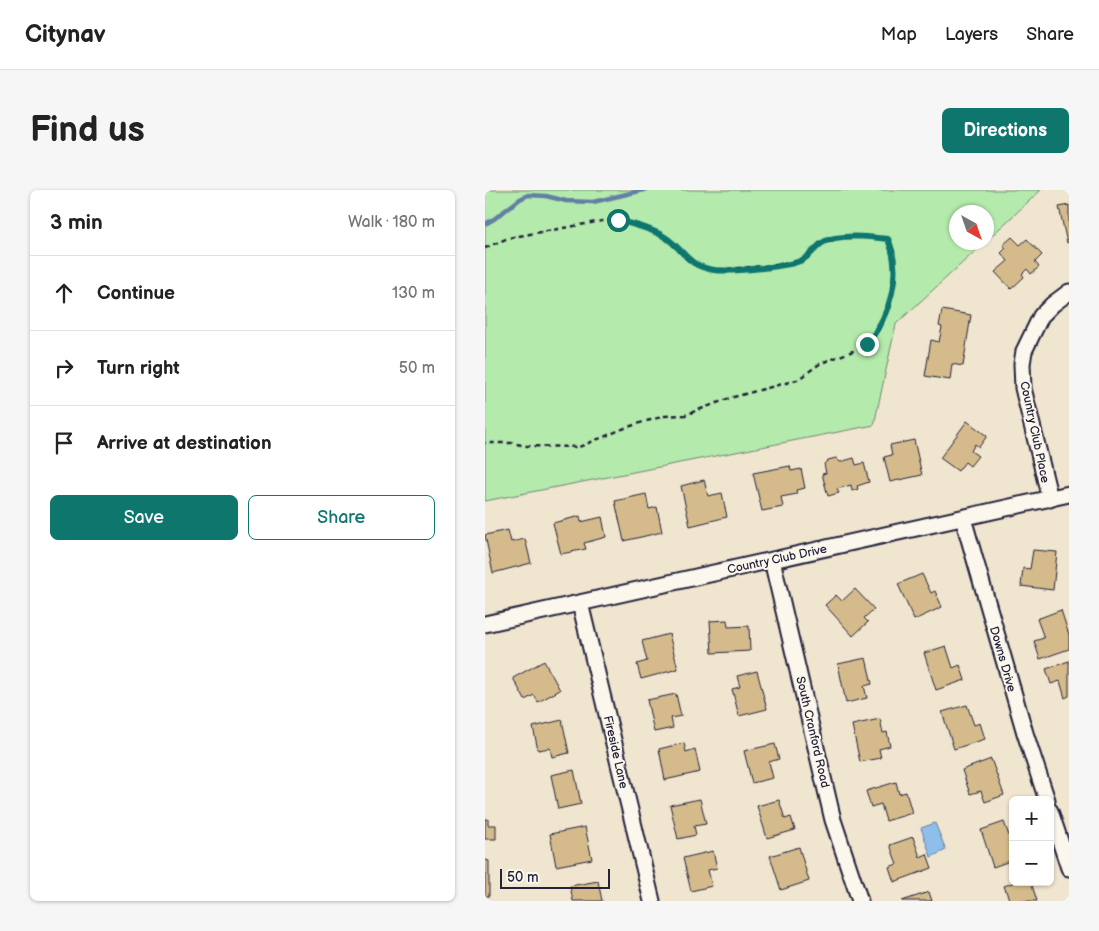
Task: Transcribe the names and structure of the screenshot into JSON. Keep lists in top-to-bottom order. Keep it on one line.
{"streets":{"street":["Country Club Place","Country Club Drive","Downs Drive","South Cranford Road","Fireside Lane"]},"crossings":[["Country Club Place","Country Club Drive"],["Country Club Drive","Downs Drive"],["Country Club Drive","South Cranford Road"],["Country Club Drive","Fireside Lane"]],"scale_bar":"50 m","north":"bottom right","page":{"header":"Citynav","nav":["Map","Layers","Share"],"buttons":["Directions",["Save","Share"]],"title":"Find us","heading":["3 min","Walk · 180 m"],"list":[["Continue","130 m"],["Turn right","50 m"],"Arrive at destination"],"map_buttons":["+","−"],"scale":"50 m"}}
